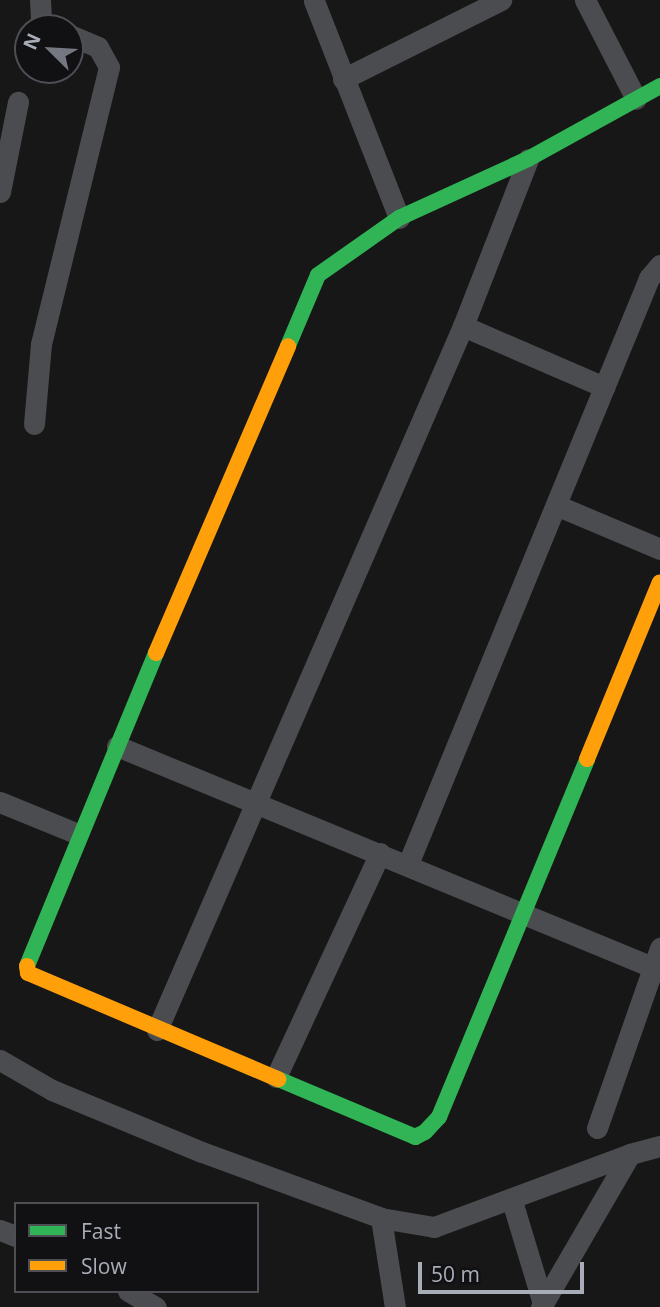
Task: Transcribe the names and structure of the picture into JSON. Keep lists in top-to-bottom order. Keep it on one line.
{"legend":["Fast","Slow"],"scale_bar":"50 m","north":"top left"}
